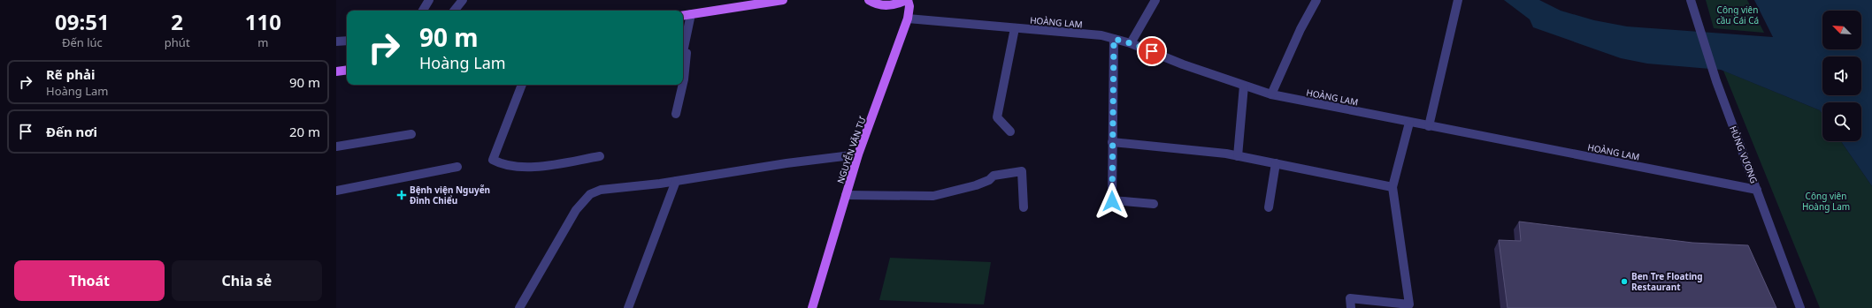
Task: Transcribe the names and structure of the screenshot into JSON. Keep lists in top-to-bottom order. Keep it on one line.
{"streets":{"main road":["NGUYỄN VĂN TƯ"],"street":["HOÀNG LAM","HÙNG VƯƠNG"]},"crossings":[["HOÀNG LAM","NGUYỄN VĂN TƯ"],["HOÀNG LAM","HÙNG VƯƠNG"]],"parks":["Công viên cầu Cái Cá","Công viên Hoàng Lam"],"places":{"health":["Bệnh viện Nguyễn Đình Chiểu"],"other":["Ben Tre Floating Restaurant"]},"north":"top left","page":{"eta":["09:51","Đến lúc","2","phút","110","m"],"turn":["90 m","Hoàng Lam"],"list":[{"name":"Rẽ phải","note":"Hoàng Lam","value":"90 m"},{"name":"Đến nơi","value":"20 m"}],"buttons":["Thoát","Chia sẻ"]}}
